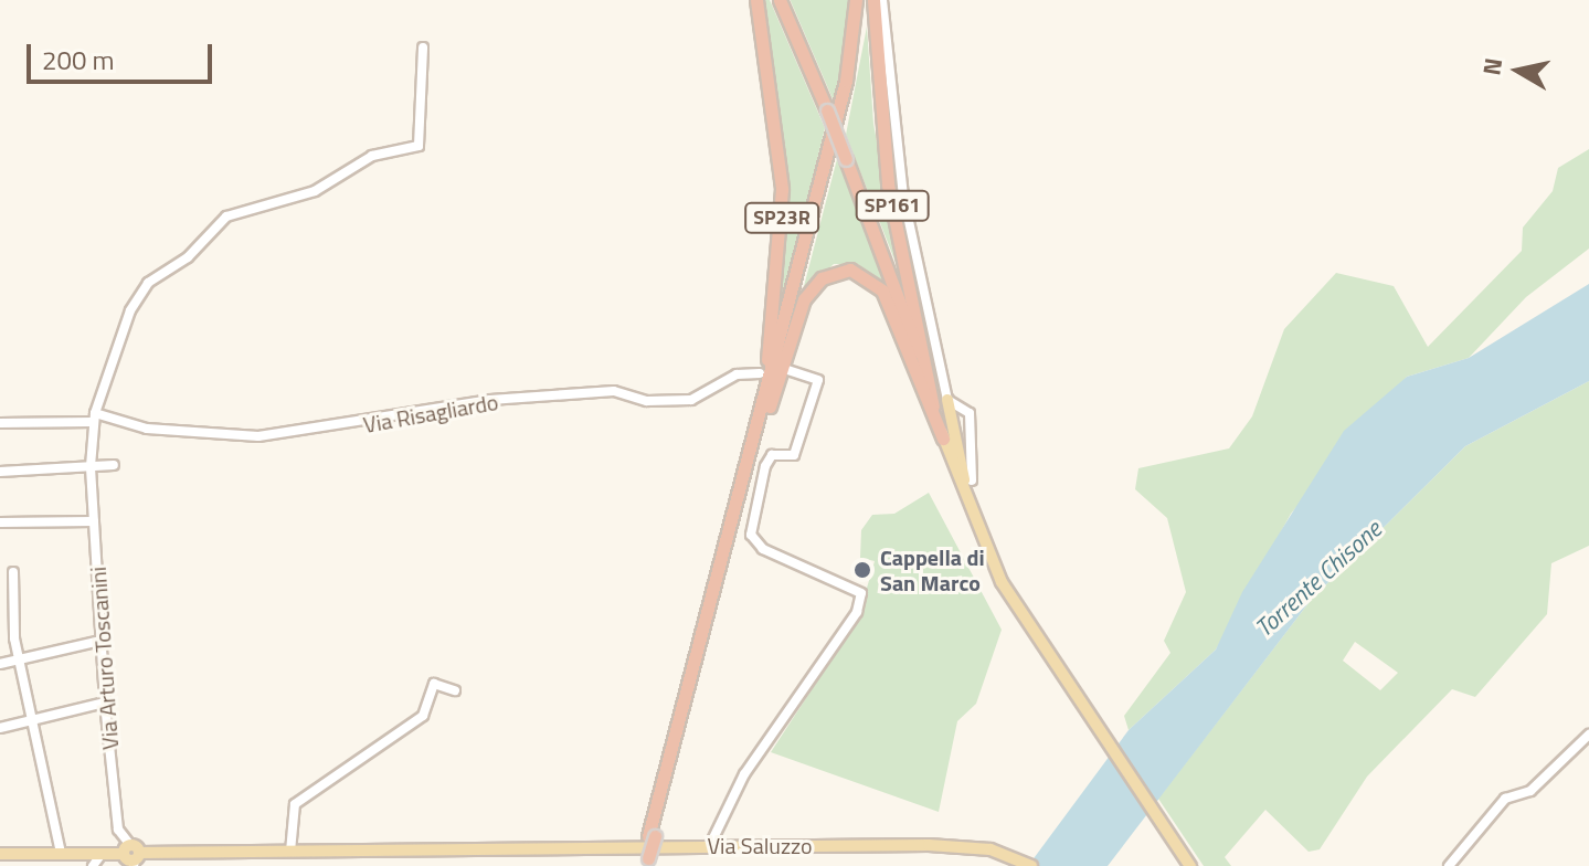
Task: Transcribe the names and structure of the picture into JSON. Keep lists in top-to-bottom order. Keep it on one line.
{"streets":{"highway":["SP161","SP23R"],"main road":["Via Saluzzo"],"street":["Via Risagliardo","Via Arturo Toscanini"]},"crossings":[["SP161","SP23R"],["Via Risagliardo","Via Arturo Toscanini"],["Via Arturo Toscanini","Via Saluzzo"]],"water":["Torrente Chisone"],"places":["Cappella di San Marco"],"scale_bar":"200 m","north":"left"}
